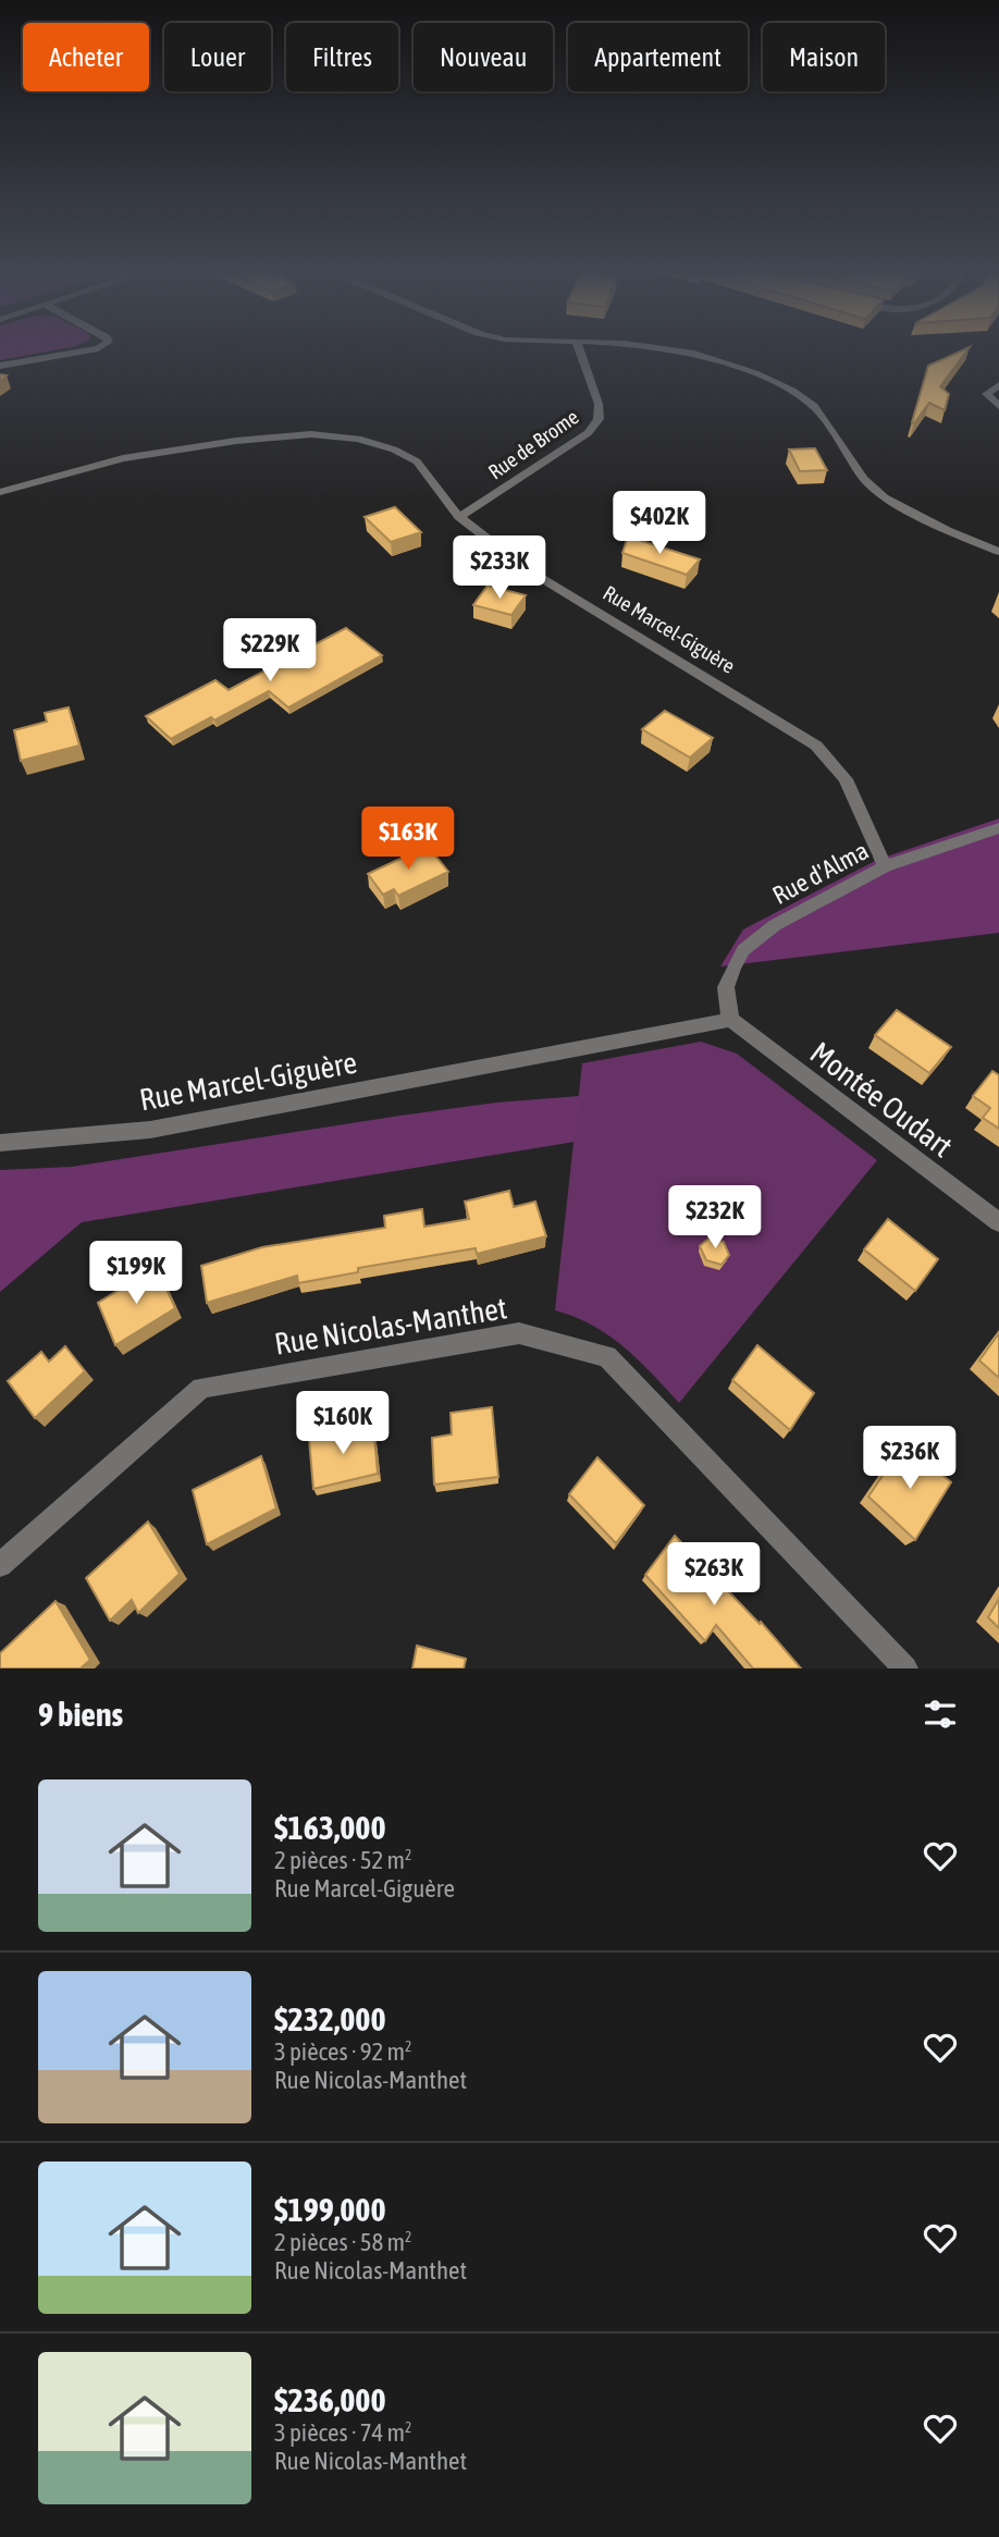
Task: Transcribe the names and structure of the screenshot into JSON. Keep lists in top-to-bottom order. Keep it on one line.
{"streets":{"street":["Rue de Brome","Rue Marcel-Giguère","Rue d'Alma","Montée Oudart","Rue Nicolas-Manthet"]},"crossings":[["Rue de Brome","Rue Marcel-Giguère"],["Rue Marcel-Giguère","Rue d'Alma"],["Rue Marcel-Giguère","Montée Oudart"],["Rue d'Alma","Montée Oudart"]],"page":{"chip":["Acheter","Louer","Filtres","Nouveau","Appartement","Maison"],"price":["$402K","$233K","$229K","$163K","$232K","$199K","$160K","$236K","$263K"],"heading":"9 biens","list":[{"name":"$163,000","note":"2 pièces · 52 m² · Rue Marcel-Giguère"},{"name":"$232,000","note":"3 pièces · 92 m² · Rue Nicolas-Manthet"},{"name":"$199,000","note":"2 pièces · 58 m² · Rue Nicolas-Manthet"},{"name":"$236,000","note":"3 pièces · 74 m² · Rue Nicolas-Manthet"}]}}
